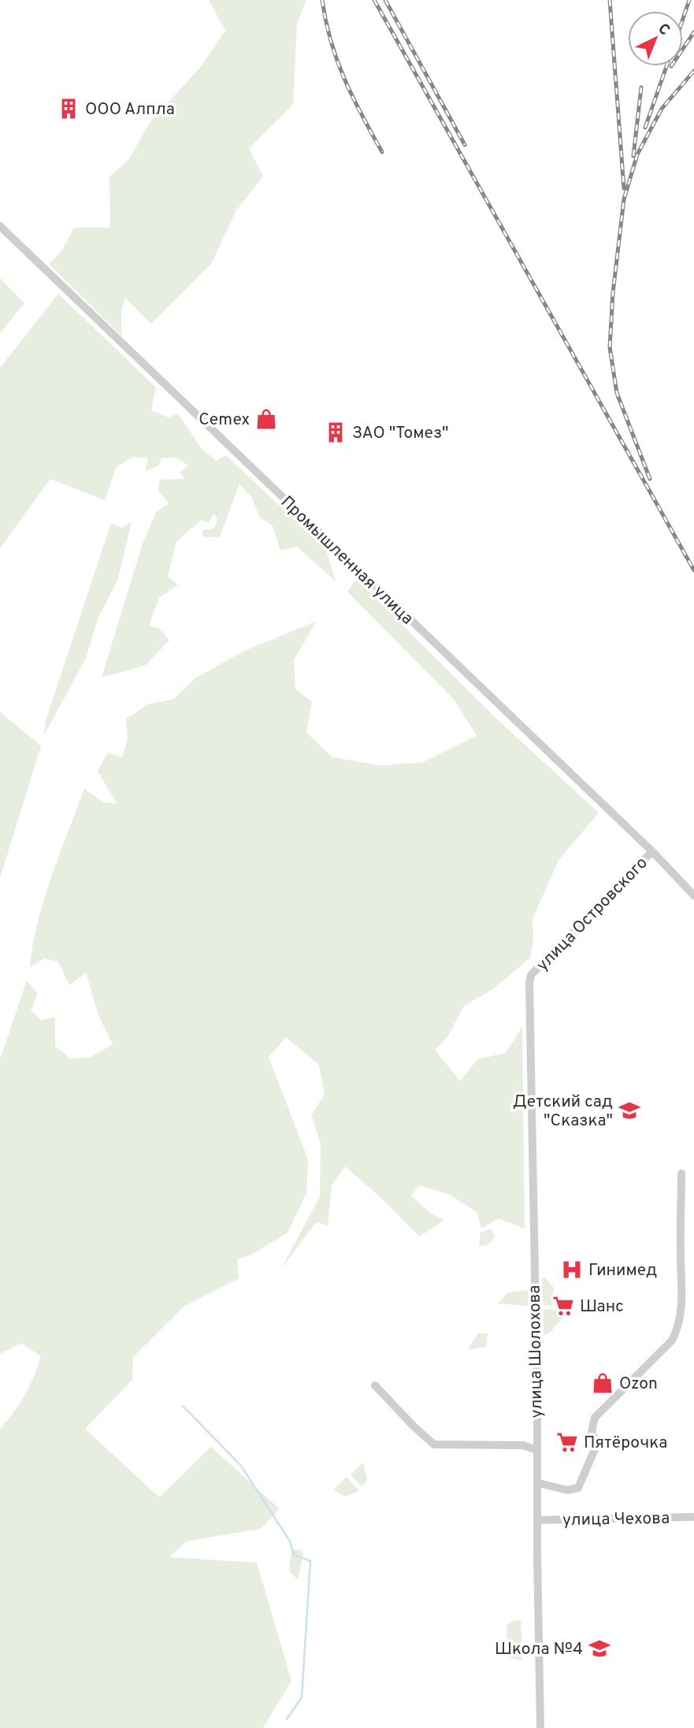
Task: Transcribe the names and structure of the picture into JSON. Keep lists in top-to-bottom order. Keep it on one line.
{"streets":{"street":["Промышленная улица","улица Островского","улица Шолохова","улица Чехова"]},"crossings":[["Промышленная улица","улица Островского"],["улица Островского","улица Шолохова"],["улица Шолохова","улица Чехова"]],"places":{"building":["ООО Алпла","ЗАО \"Томез\""],"shop":["Cemex","Ozon"],"school or university":["Детский сад \"Сказка\"","Школа №4"],"hospital":["Гинимед"],"supermarket":["Шанс","Пятёрочка"]},"north":"top right"}
